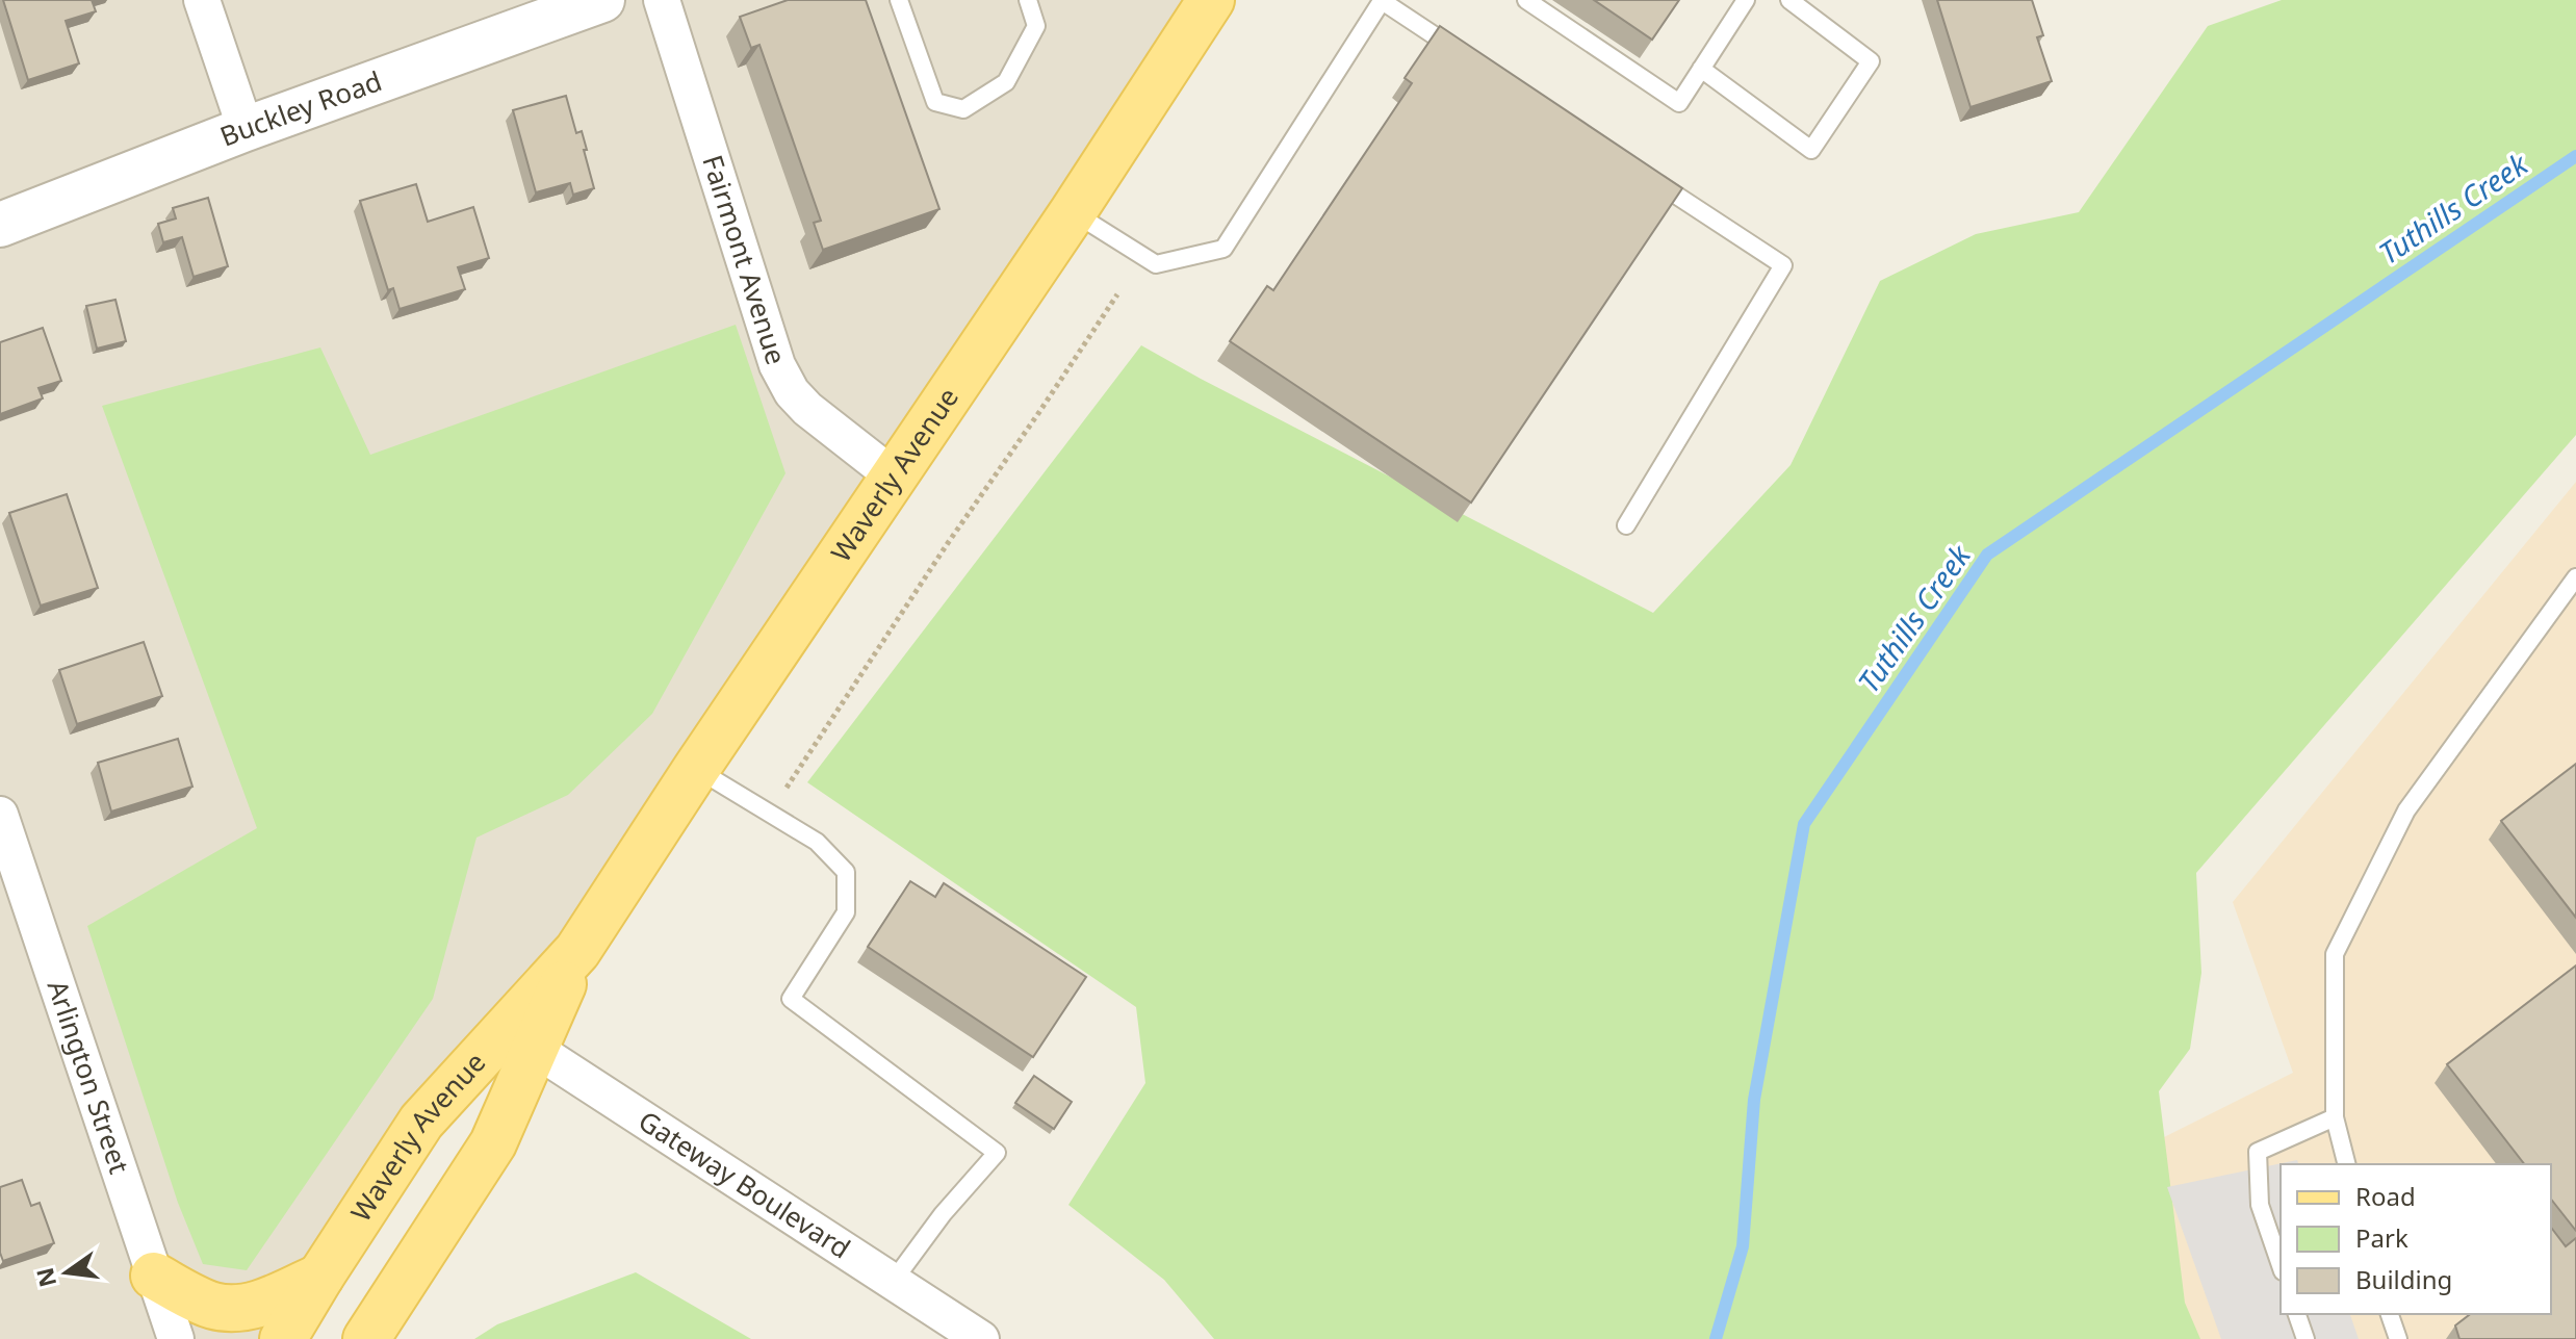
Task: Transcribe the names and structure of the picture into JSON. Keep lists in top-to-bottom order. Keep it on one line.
{"streets":{"main road":["Waverly Avenue"],"street":["Buckley Road","Fairmont Avenue","Arlington Street","Gateway Boulevard"]},"crossings":[["Fairmont Avenue","Waverly Avenue"],["Waverly Avenue","Gateway Boulevard"]],"water":["Tuthills Creek"],"legend":["Road","Park","Building"],"north":"left"}
